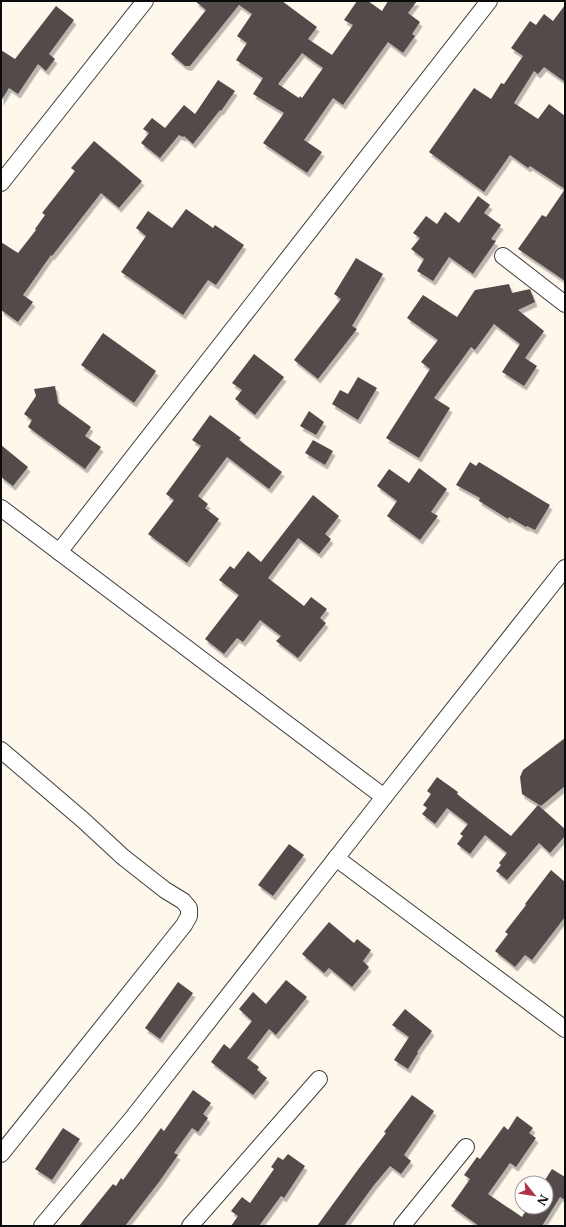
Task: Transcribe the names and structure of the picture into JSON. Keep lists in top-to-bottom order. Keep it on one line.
{"north":"bottom right"}
